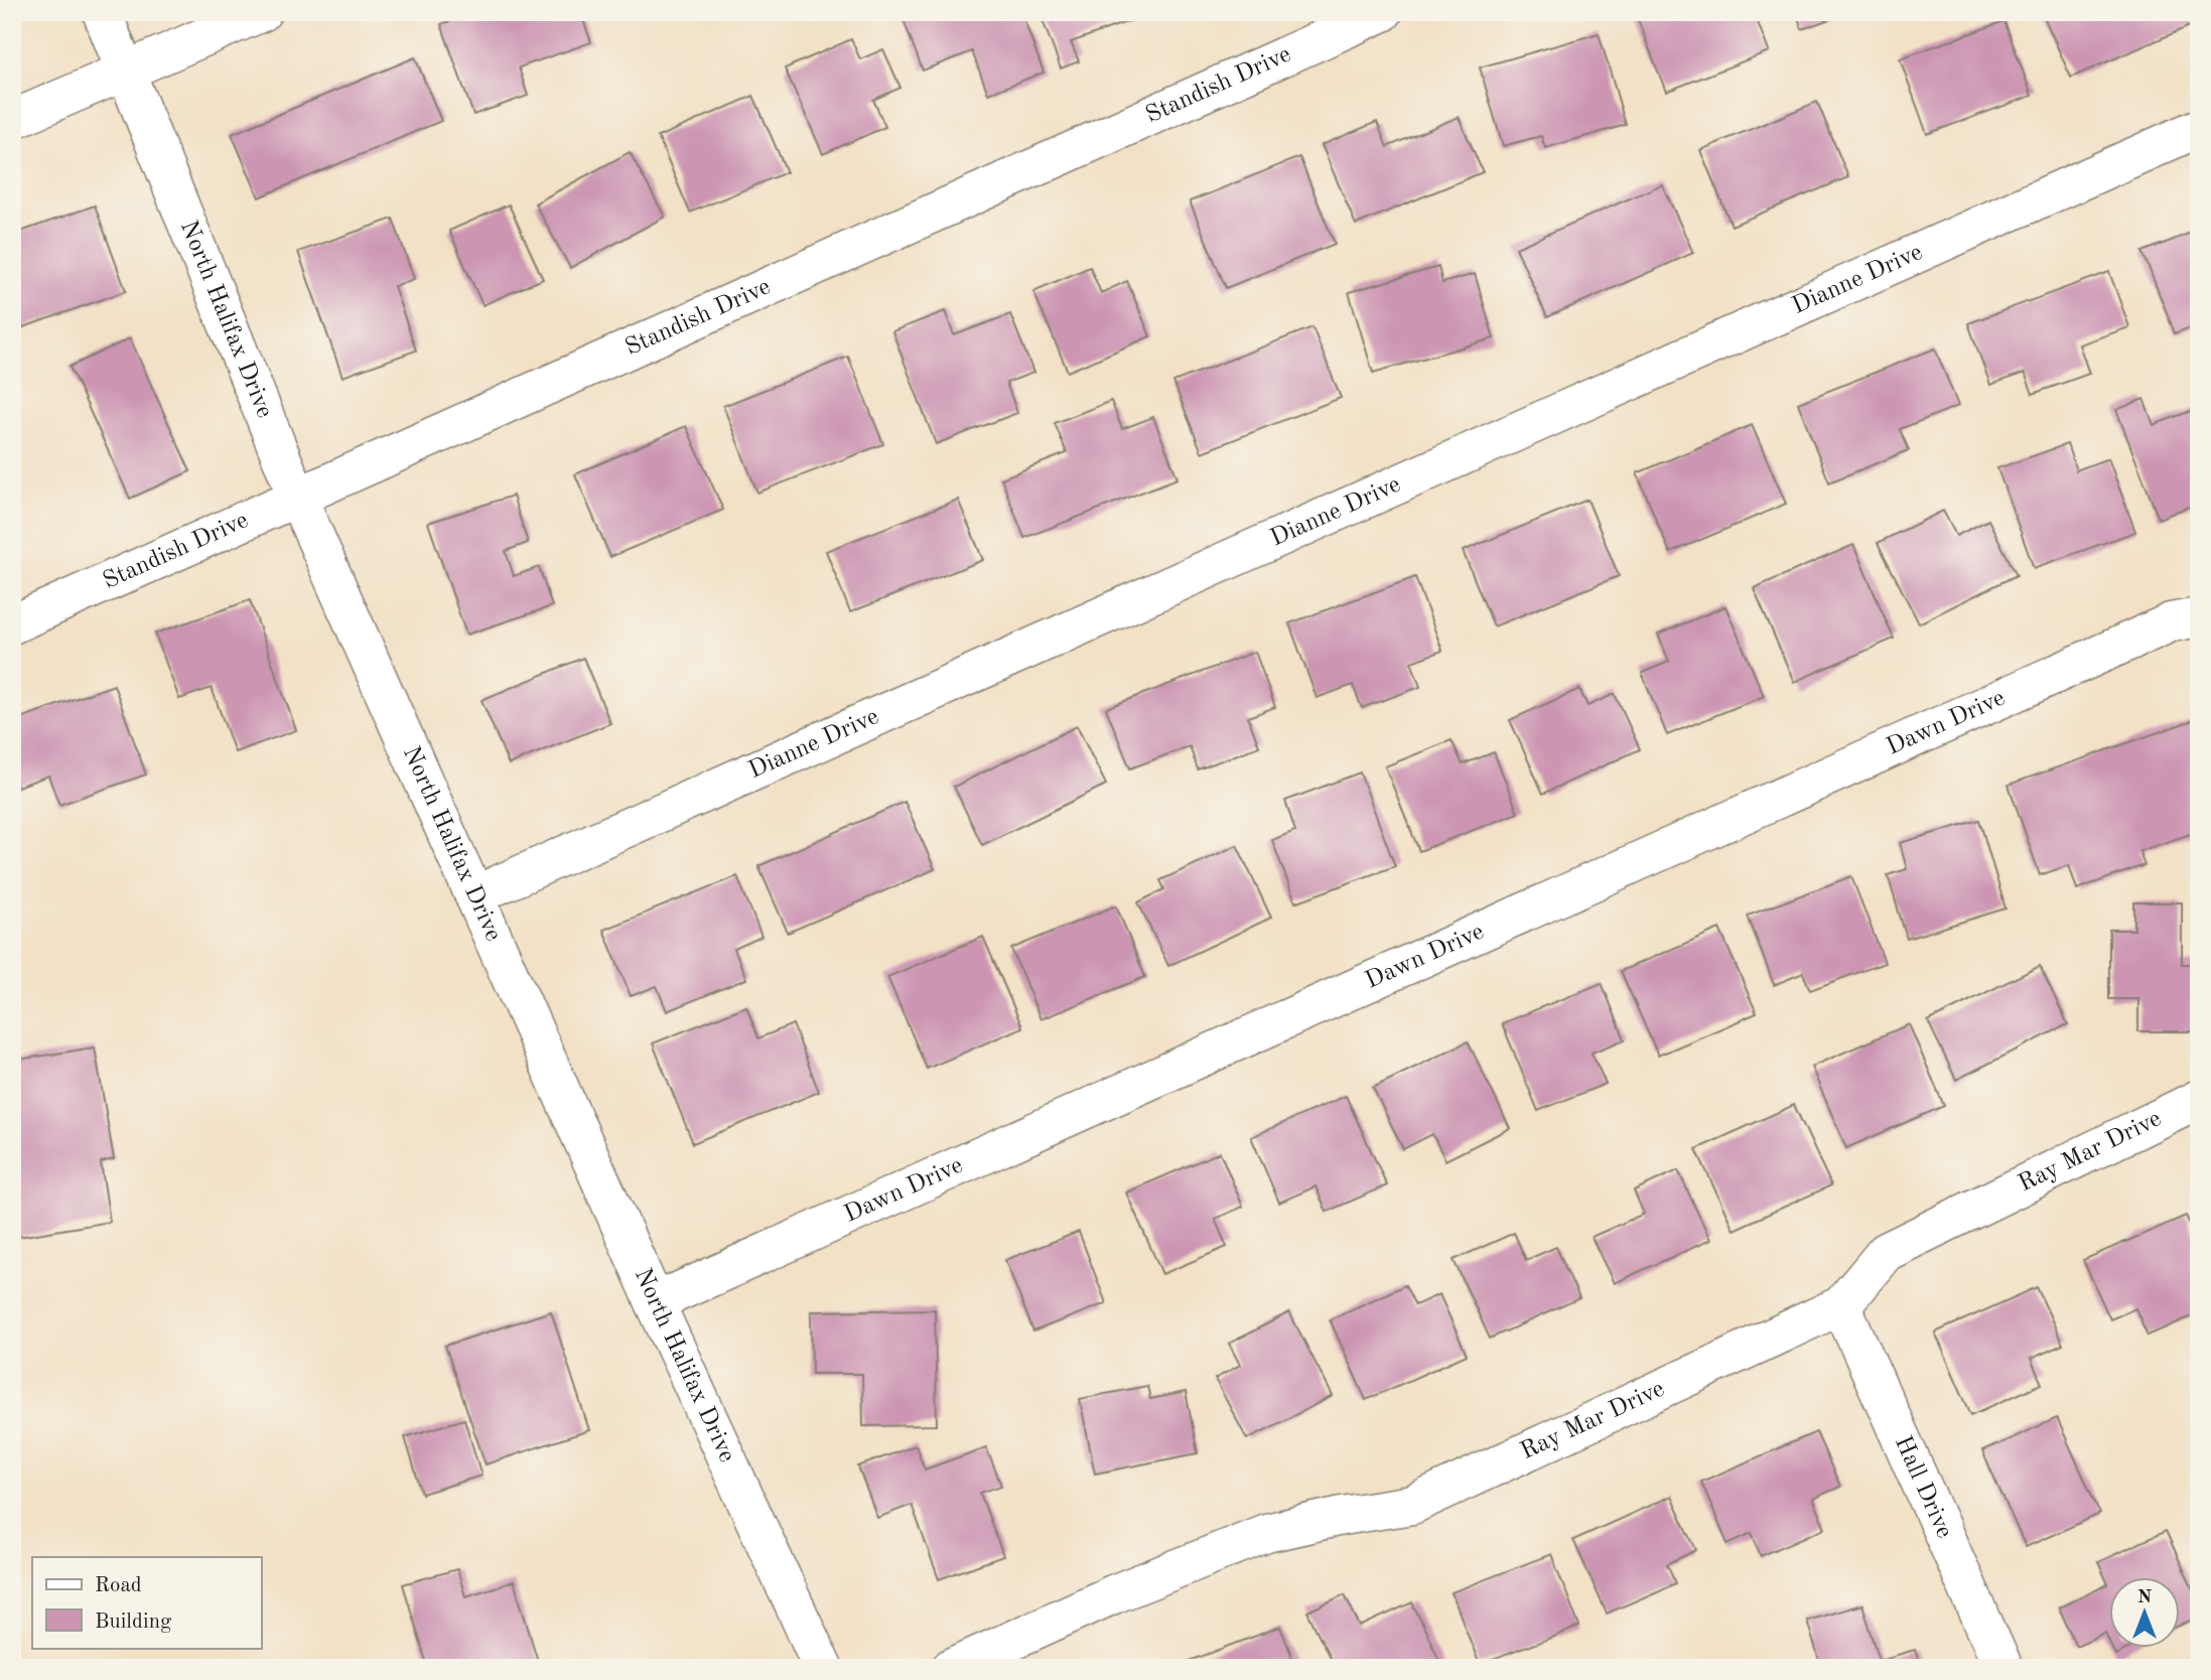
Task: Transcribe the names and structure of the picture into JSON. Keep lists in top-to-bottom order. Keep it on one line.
{"streets":{"street":["Standish Drive","Dianne Drive","North Halifax Drive","Dawn Drive","Ray Mar Drive","Hall Drive"]},"crossings":[["Standish Drive","North Halifax Drive"],["Dianne Drive","North Halifax Drive"],["North Halifax Drive","Dawn Drive"],["Ray Mar Drive","Hall Drive"]],"legend":["Road","Building"],"north":"top"}
